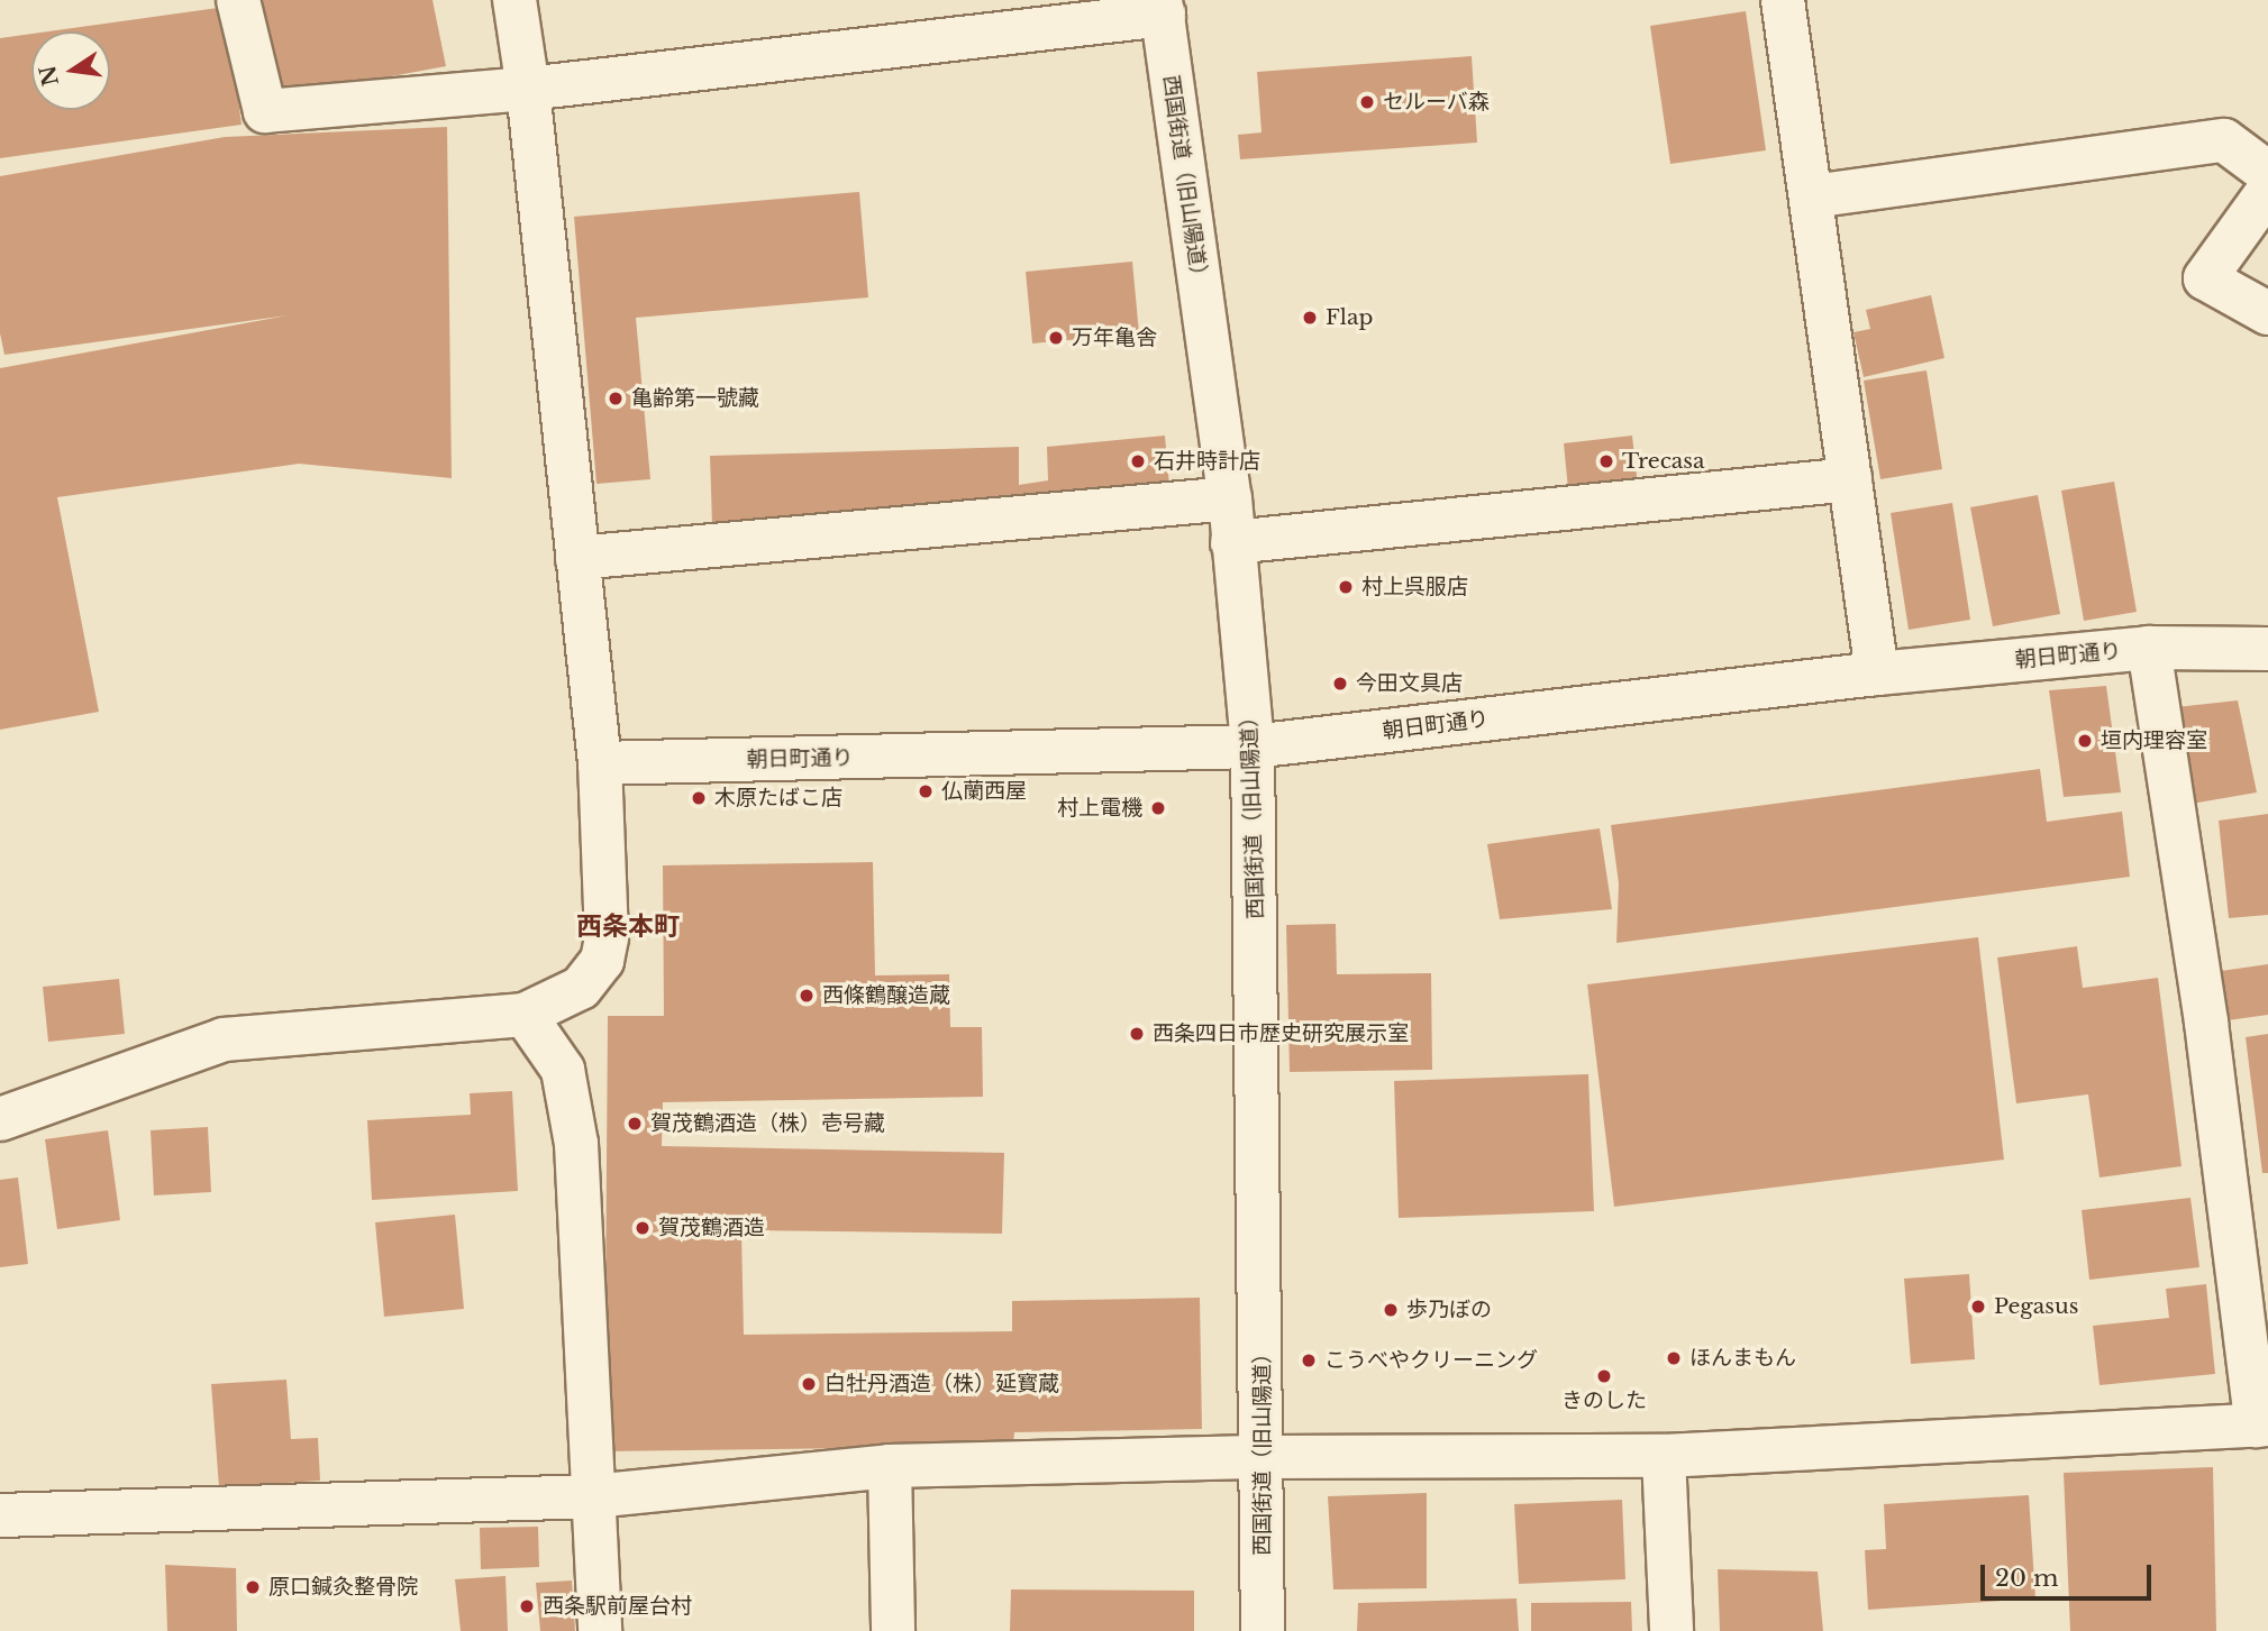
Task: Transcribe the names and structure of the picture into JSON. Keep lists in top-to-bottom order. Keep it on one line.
{"streets":{"street":["西国街道（旧山陽道）","朝日町通り"]},"crossings":[["西国街道（旧山陽道）","朝日町通り"]],"districts":["西条本町"],"places":["セルーバ森","Flap","万年亀舎","亀齢第一號藏","石井時計店","Trecasa","村上呉服店","今田文具店","垣内理容室","仏蘭西屋","木原たばこ店","村上電機","西條鶴醸造蔵","西条四日市歴史研究展示室","賀茂鶴酒造（株）壱号藏","賀茂鶴酒造","Pegasus","歩乃ぼの","ほんまもん","こうべやクリーニング","きのした","白牡丹酒造（株）延寳蔵","原口鍼灸整骨院","西条駅前屋台村"],"scale_bar":"20 m","north":"left"}
